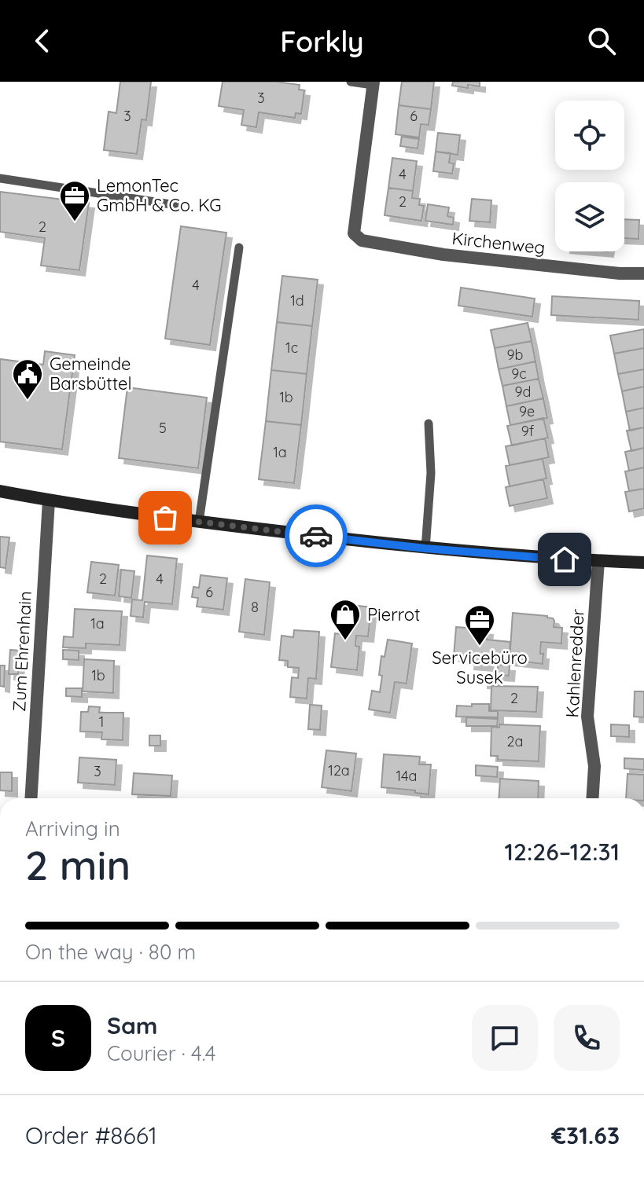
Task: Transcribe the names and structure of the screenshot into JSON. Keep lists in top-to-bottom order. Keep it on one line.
{"streets":{"street":["Kirchenweg","Zum Ehrenhain","Kahlenredder"]},"places":{"office":["LemonTec GmbH & Co. KG","Servicebüro Susek"],"public building":["Gemeinde Barsbüttel"],"shop":["Pierrot"]},"house_numbers":["3","3","6","4","2","2","4","1d","1c","9b","9c","9d","1b","9e","5","9f","1a","2","4","6","8","1a","1b","2","1","2a","12a","3","14a"],"page":{"header":"Forkly","heading":["2 min","Arriving in","12:26–12:31"],"panel":["Sam","Courier · 4.4","Order #8661","€31.63"],"bar":"On the way · 80 m","round":"S"}}
